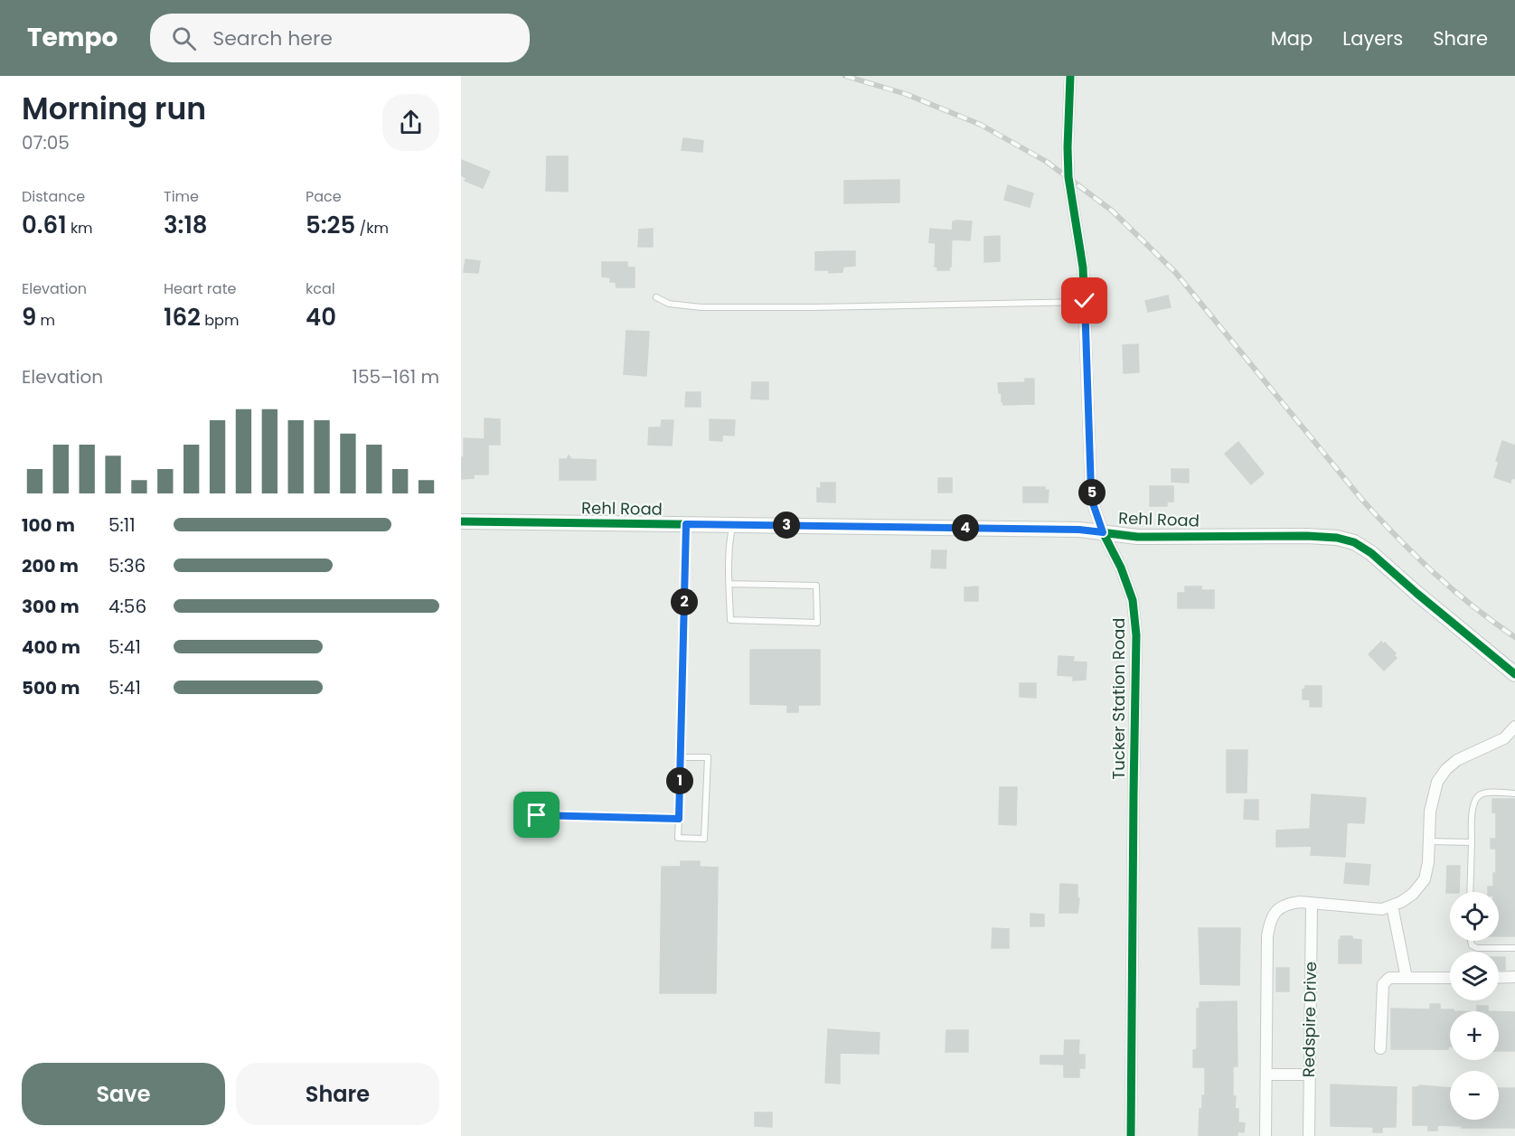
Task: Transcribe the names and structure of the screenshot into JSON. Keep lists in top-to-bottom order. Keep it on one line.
{"streets":{"street":["Rehl Road","Tucker Station Road","Redspire Drive"]},"crossings":[["Rehl Road","Tucker Station Road"]],"page":{"header":"Tempo","search":"Search here","nav":["Map","Layers","Share"],"heading":["Morning run","07:05"],"stats":[["Distance","0.61 km"],["Time","3:18"],["Pace","5:25 /km"],["Elevation","9 m"],["Heart rate","162 bpm"],["kcal","40"]],"chart":["Elevation","155–161 m"],"pins":["5","3","4","2","1"],"list":[{"name":"100 m","note":"5:11"},{"name":"200 m","note":"5:36"},{"name":"300 m","note":"4:56"},{"name":"400 m","note":"5:41"},{"name":"500 m","note":"5:41"}],"map_buttons":["+","−"],"buttons":["Save","Share"]}}
